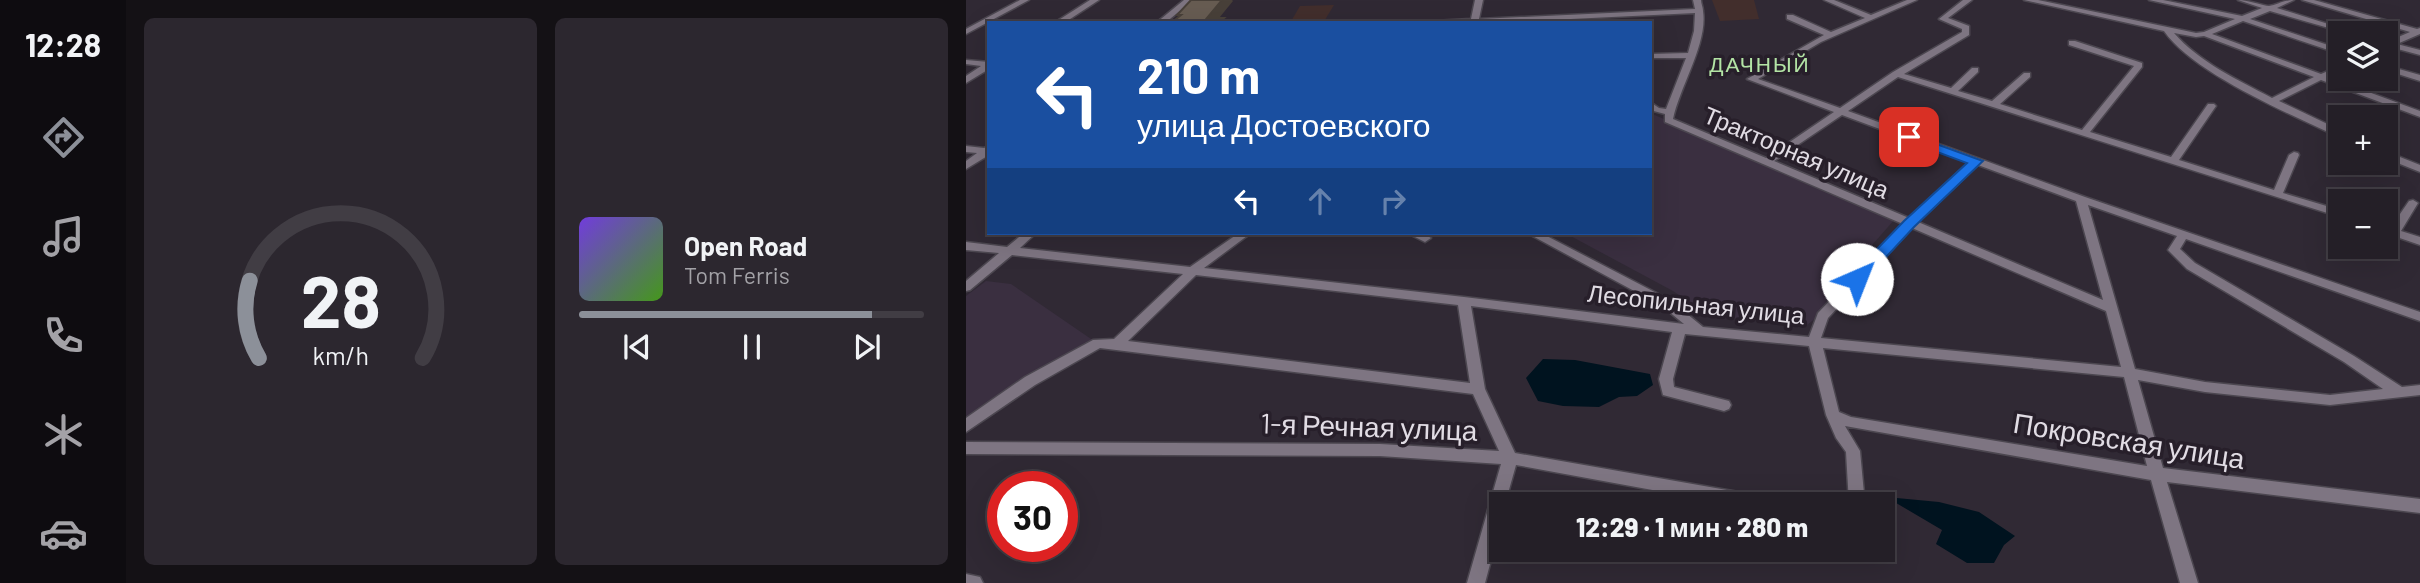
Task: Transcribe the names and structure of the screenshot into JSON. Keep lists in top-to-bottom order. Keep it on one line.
{"streets":{"street":["Тракторная улица","Лесопильная улица","1-я Речная улица","Покровская улица"]},"districts":["ДАЧНЫЙ"],"page":{"tabs":"12:28","map_buttons":["+","−"],"turn":["210 m","улица Достоевского"],"song":["Open Road","Tom Ferris"],"limit":"30","trip":"12:29 · 1 мин · 280 m","gauge":["28","km/h"]}}
